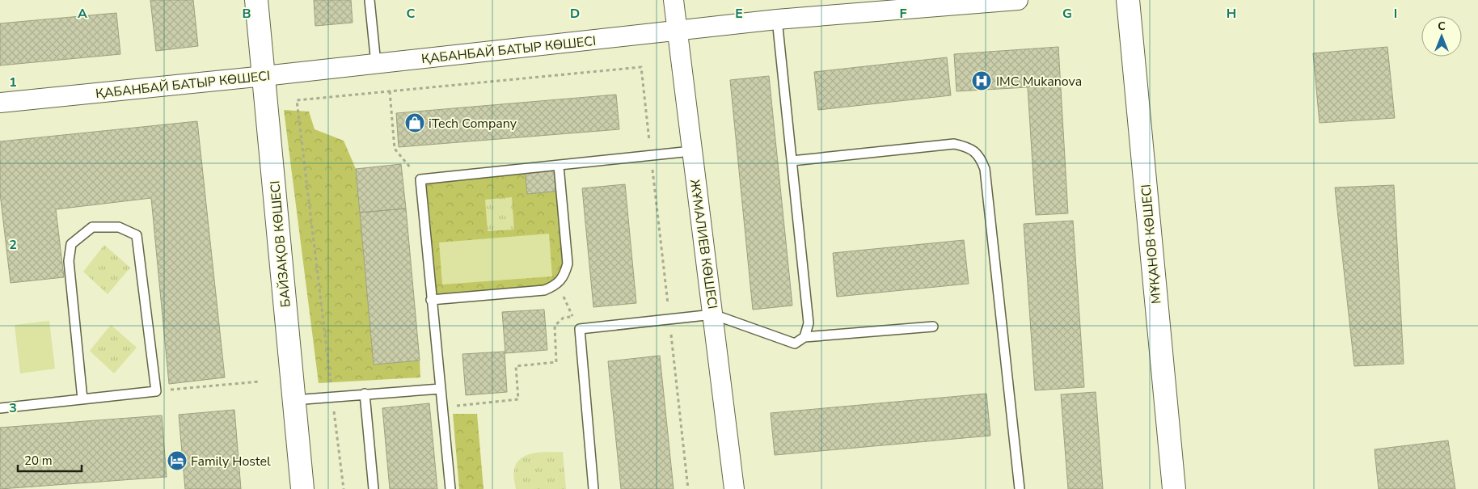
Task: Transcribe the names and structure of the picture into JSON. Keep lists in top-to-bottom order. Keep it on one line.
{"streets":{"street":["ҚАБАНБАЙ БАТЫР КӨШЕСІ","БАЙЗАҚОВ КӨШЕСІ","ЖҰМАЛИЕВ КӨШЕСІ","МҰҚАНОВ КӨШЕСІ"]},"crossings":[["ҚАБАНБАЙ БАТЫР КӨШЕСІ","БАЙЗАҚОВ КӨШЕСІ"],["ҚАБАНБАЙ БАТЫР КӨШЕСІ","ЖҰМАЛИЕВ КӨШЕСІ"]],"places":{"hospital":["IMC Mukanova"],"shop":["iTech Company"],"hotel":["Family Hostel"]},"scale_bar":"20 m","north":"top","grid":{"columns":["A","B","C","D","E","F","G","H","I"],"rows":["1","2","3"]}}
